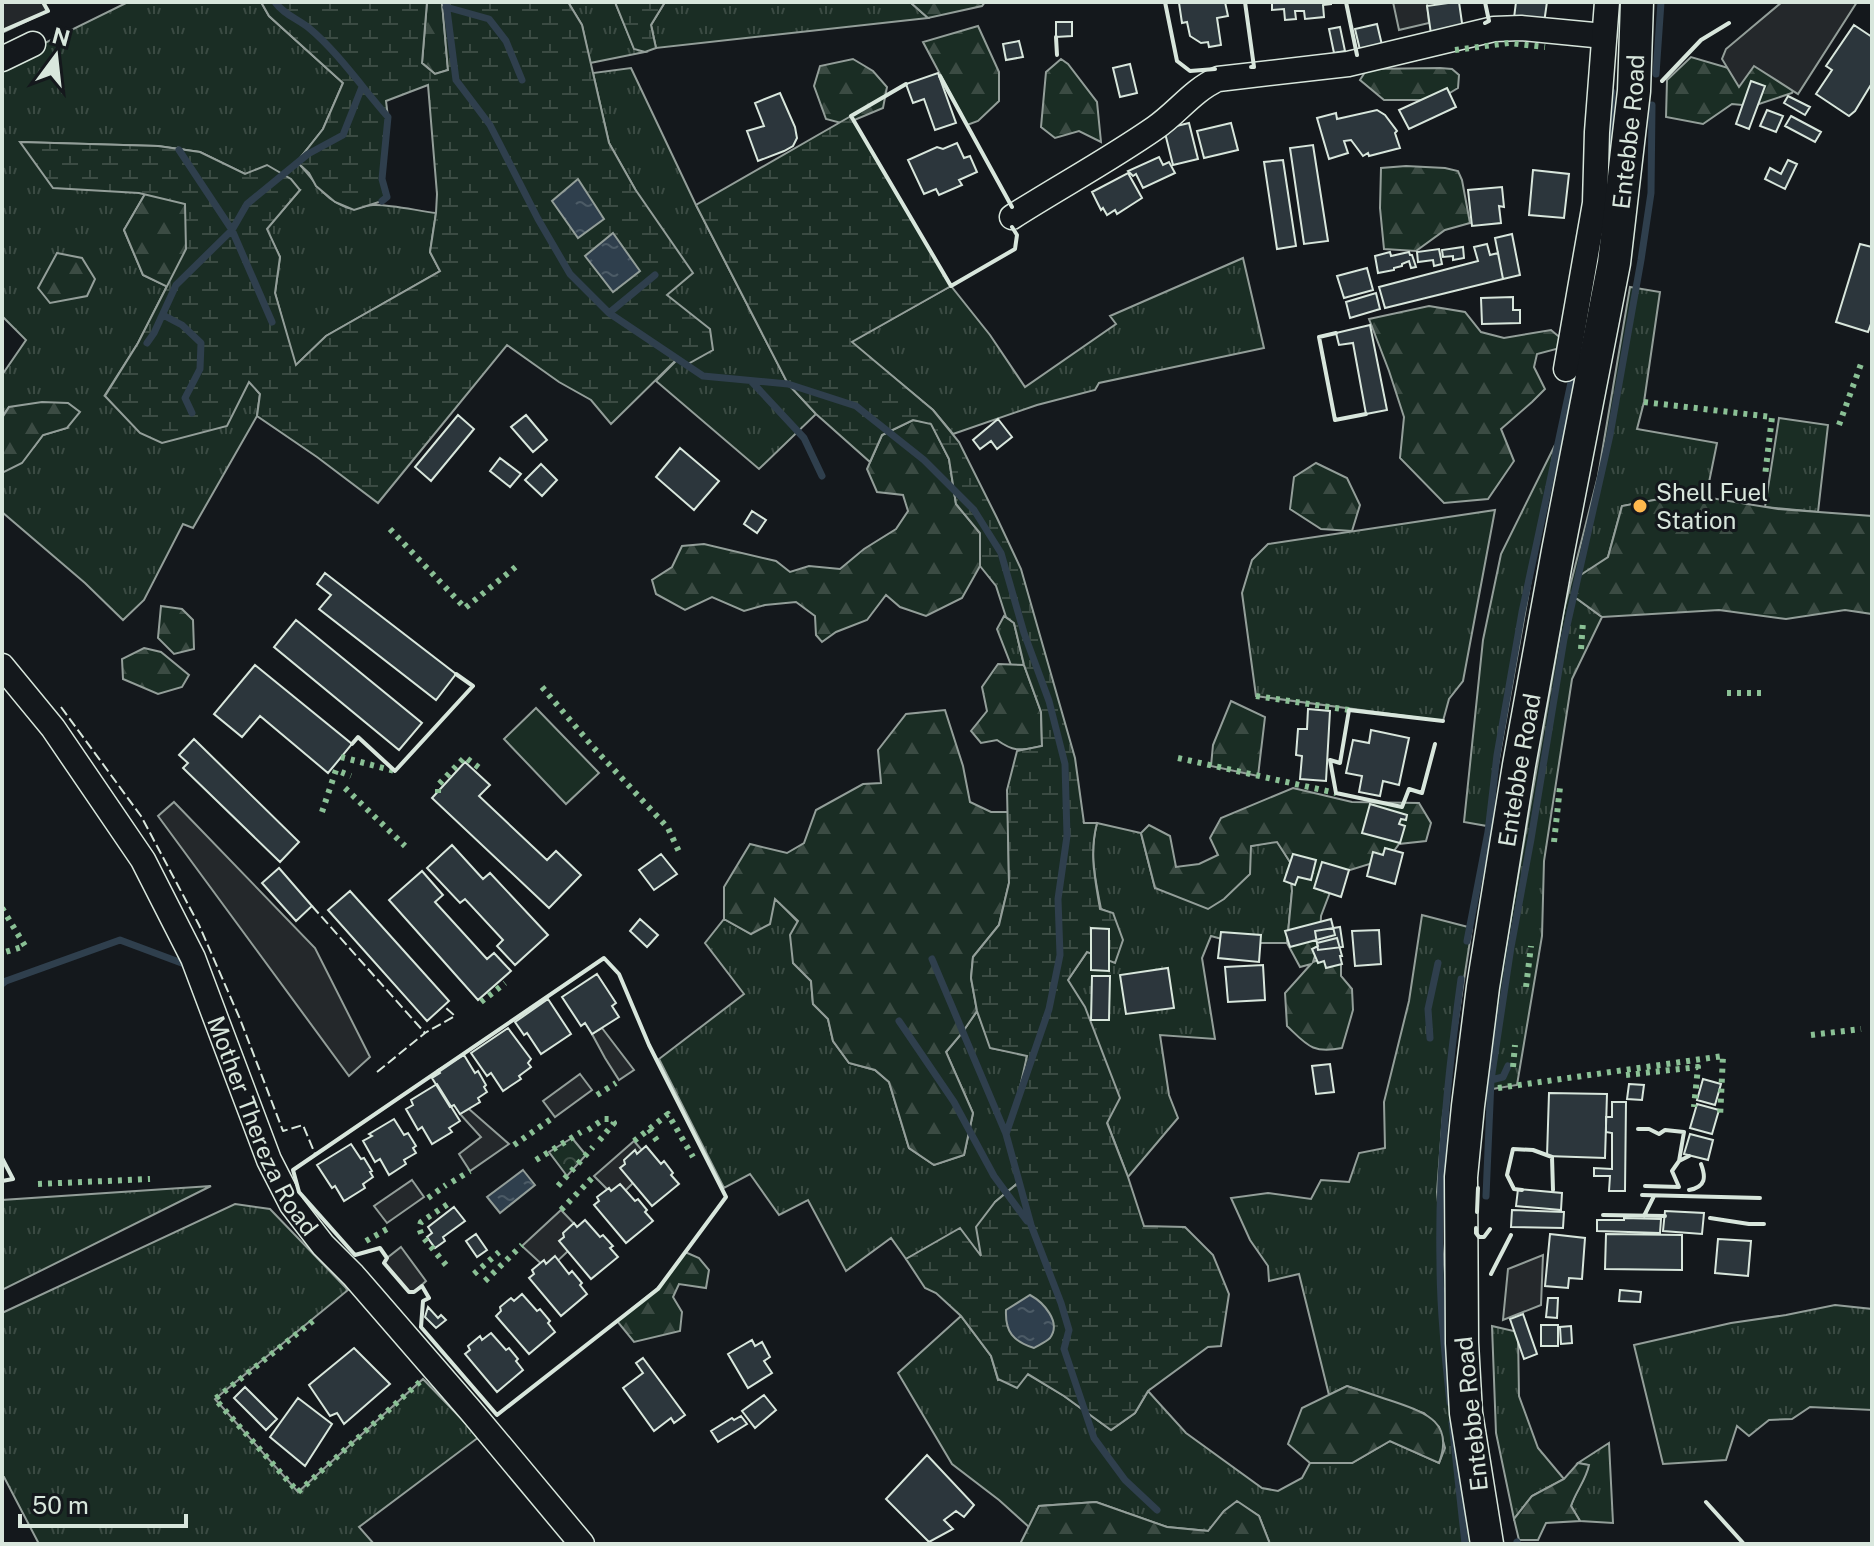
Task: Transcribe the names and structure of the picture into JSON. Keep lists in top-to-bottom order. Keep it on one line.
{"streets":{"main road":["Entebbe Road"],"street":["Mother Thereza Road"]},"places":["Shell Fuel Station"],"scale_bar":"50 m","north":"top"}
